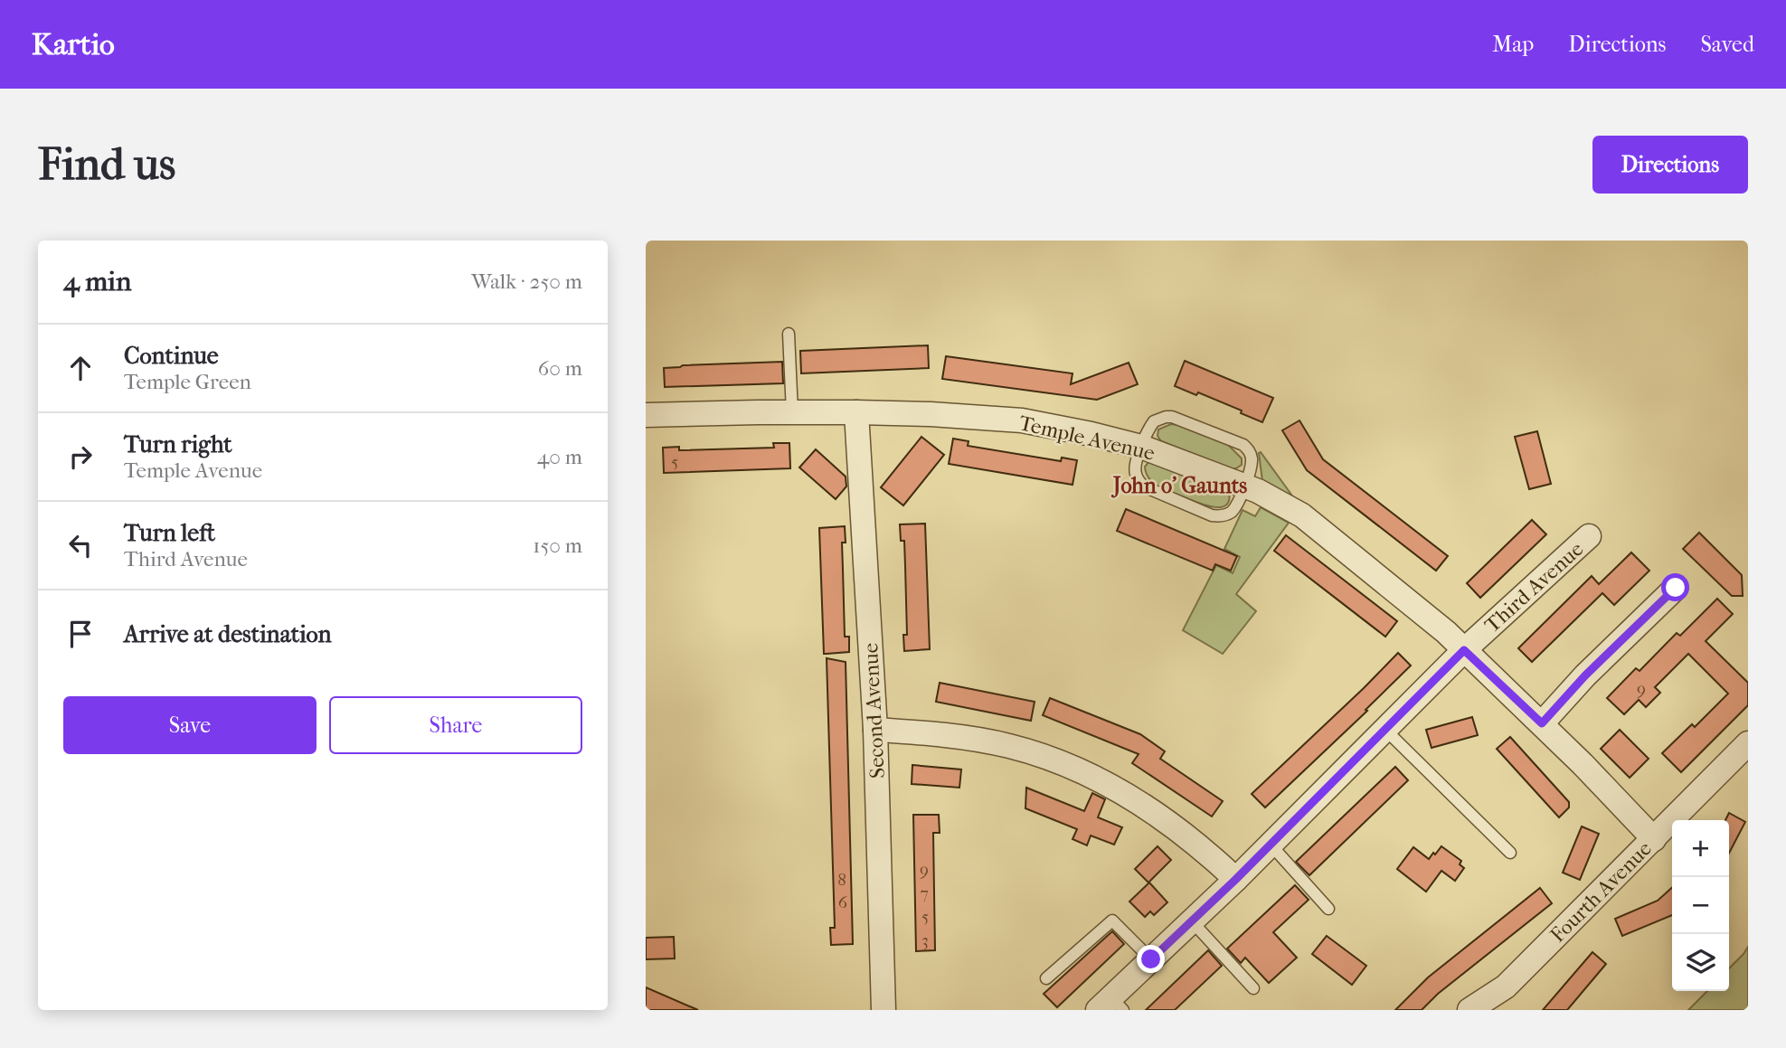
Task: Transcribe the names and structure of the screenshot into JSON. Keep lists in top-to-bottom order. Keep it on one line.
{"streets":{"street":["Temple Avenue","Third Avenue","Second Avenue","Fourth Avenue"]},"crossings":[["Temple Avenue","Third Avenue"],["Temple Avenue","Second Avenue"],["Temple Avenue","Fourth Avenue"]],"districts":["John o' Gaunts"],"house_numbers":["5","9","9","8","7","6","5","3"],"page":{"header":"Kartio","nav":["Map","Directions","Saved"],"buttons":["Directions",["Save","Share"]],"title":"Find us","heading":["4 min","Walk · 250 m"],"list":[["Continue","Temple Green","60 m"],["Turn right","Temple Avenue","40 m"],["Turn left","Third Avenue","150 m"],"Arrive at destination"],"map_buttons":["+","−"]}}
